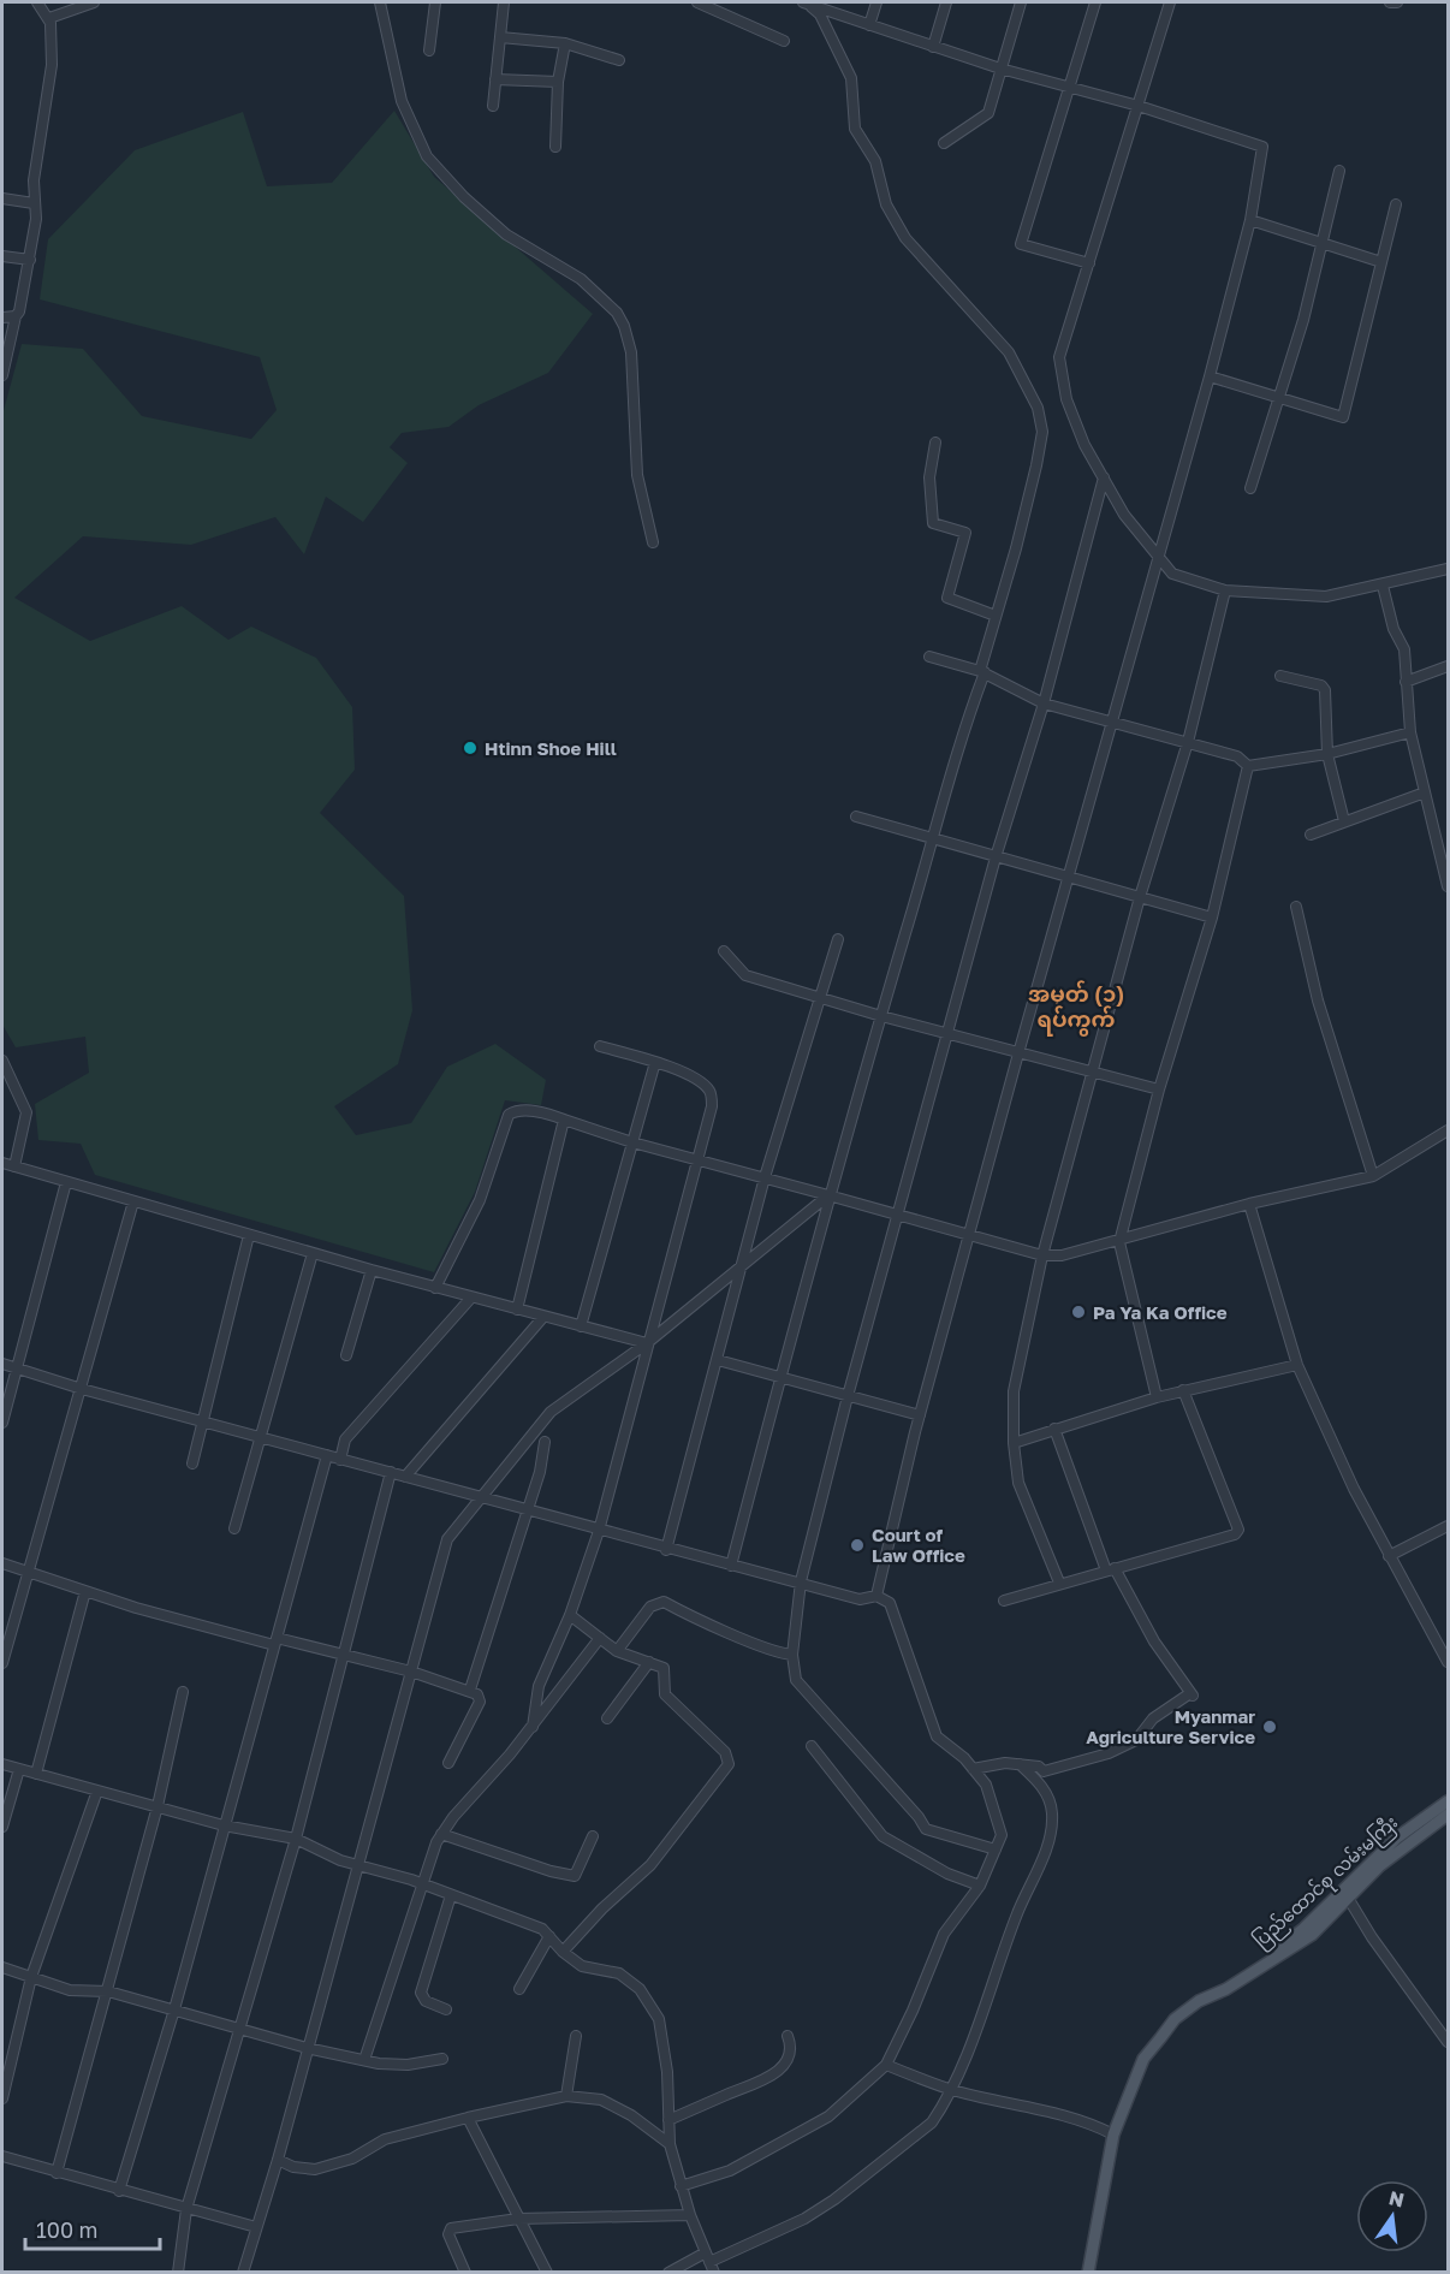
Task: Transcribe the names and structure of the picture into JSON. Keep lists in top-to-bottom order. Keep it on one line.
{"streets":{"main road":["ပြည်ထောင်စု လမ်းမကြီး"]},"districts":["အမှတ် (၁) ရပ်ကွက်"],"places":["Htinn Shoe Hill","Pa Ya Ka Office","Court of Law Office","Myanmar Agriculture Service"],"scale_bar":"100 m","north":"top"}
